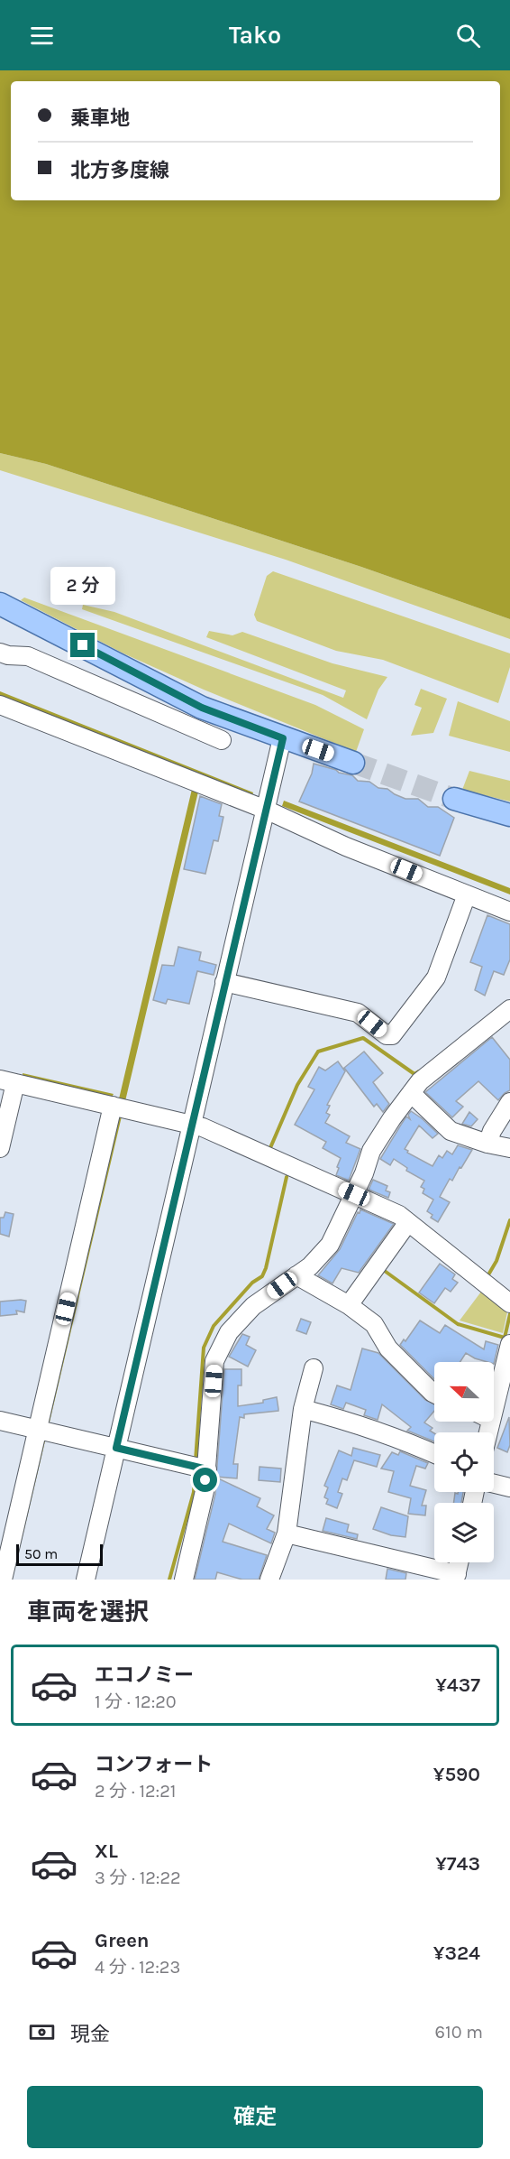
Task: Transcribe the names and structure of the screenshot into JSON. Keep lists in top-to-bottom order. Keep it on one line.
{"scale_bar":"50 m","north":"left","page":{"header":"Tako","banner":["乗車地","北方多度線"],"bubble":"2 分","scale":"50 m","heading":"車両を選択","list":[{"name":"エコノミー","note":"1 分 · 12:20","value":"¥437"},{"name":"コンフォート","note":"2 分 · 12:21","value":"¥590"},{"name":"XL","note":"3 分 · 12:22","value":"¥743"},{"name":"Green","note":"4 分 · 12:23","value":"¥324"}],"pay":["現金","610 m"],"buttons":"確定"}}
